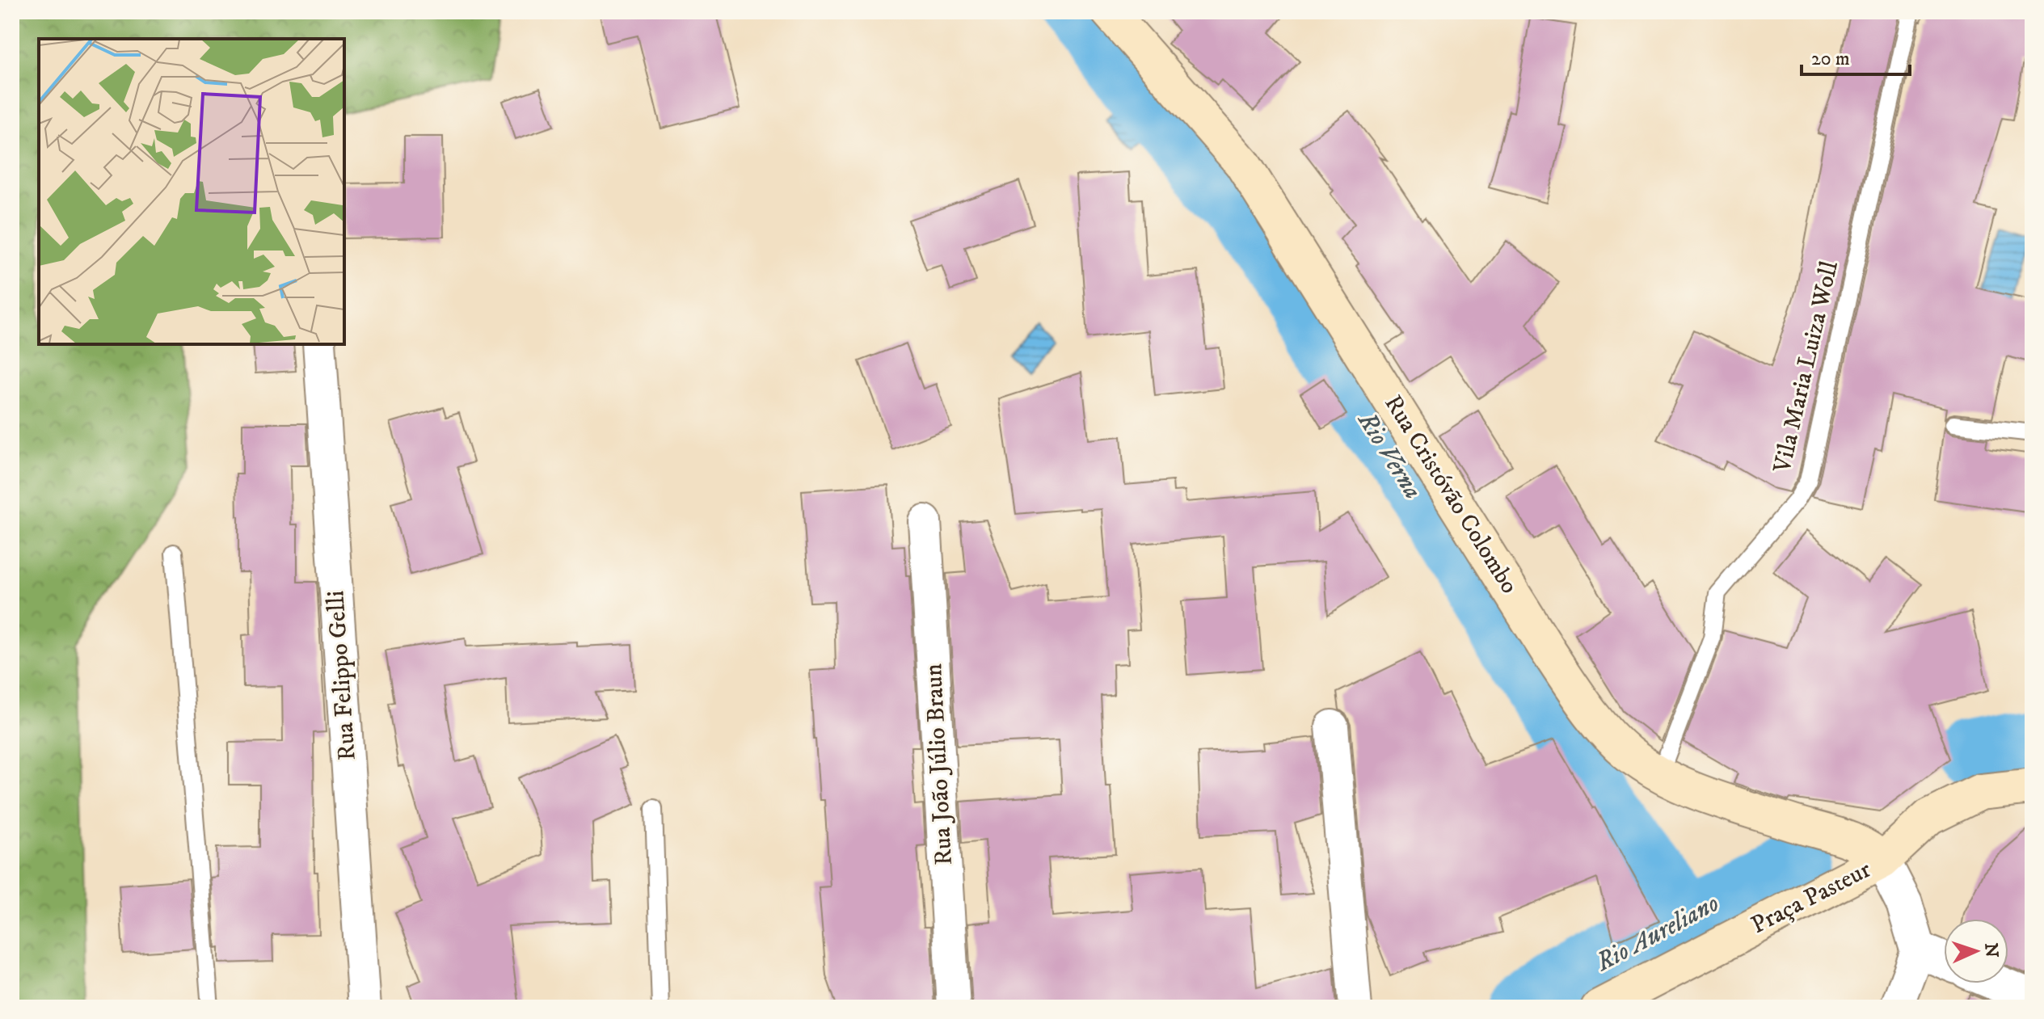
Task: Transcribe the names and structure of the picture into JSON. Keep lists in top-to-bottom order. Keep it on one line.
{"streets":{"main road":["Rua Cristóvão Colombo","Praça Pasteur"],"street":["Rua Felippo Gelli","Rua João Júlio Braun"],"lane":["Vila Maria Luiza Woll"]},"crossings":[["Vila Maria Luiza Woll","Rua Cristóvão Colombo"],["Rua Cristóvão Colombo","Praça Pasteur"]],"water":["Rio Verna","Rio Aureliano"],"scale_bar":"20 m","north":"right"}
